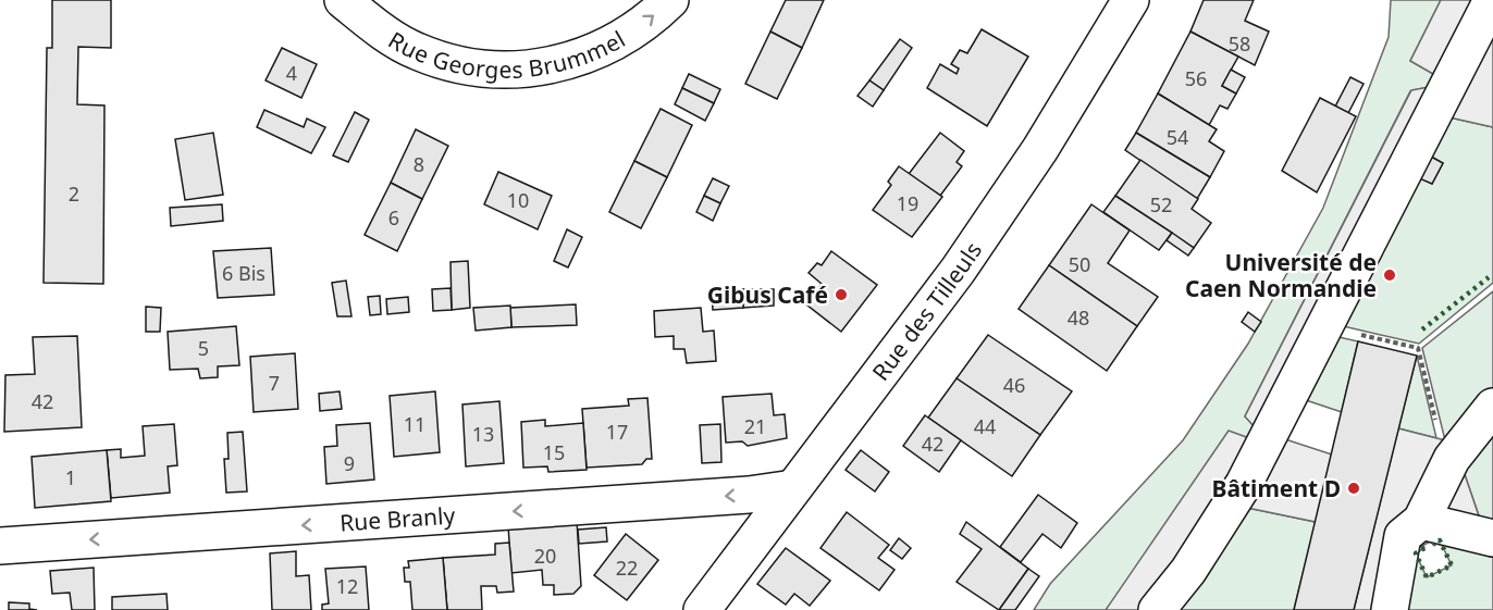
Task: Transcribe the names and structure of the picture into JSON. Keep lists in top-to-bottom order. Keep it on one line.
{"streets":{"street":["Rue Georges Brummel","Rue des Tilleuls","Rue Branly"]},"crossings":[["Rue des Tilleuls","Rue Branly"]],"one_way":["Rue Georges Brummel","Rue Branly"],"places":["Université de Caen Normandie","Gibus Café","Bâtiment D"],"house_numbers":["58","4","56","54","8","2","10","19","52","6","50","6 Bis","48","5","7","46","42","11","21","44","17","13","42","15","9","1","20","22","12"]}
